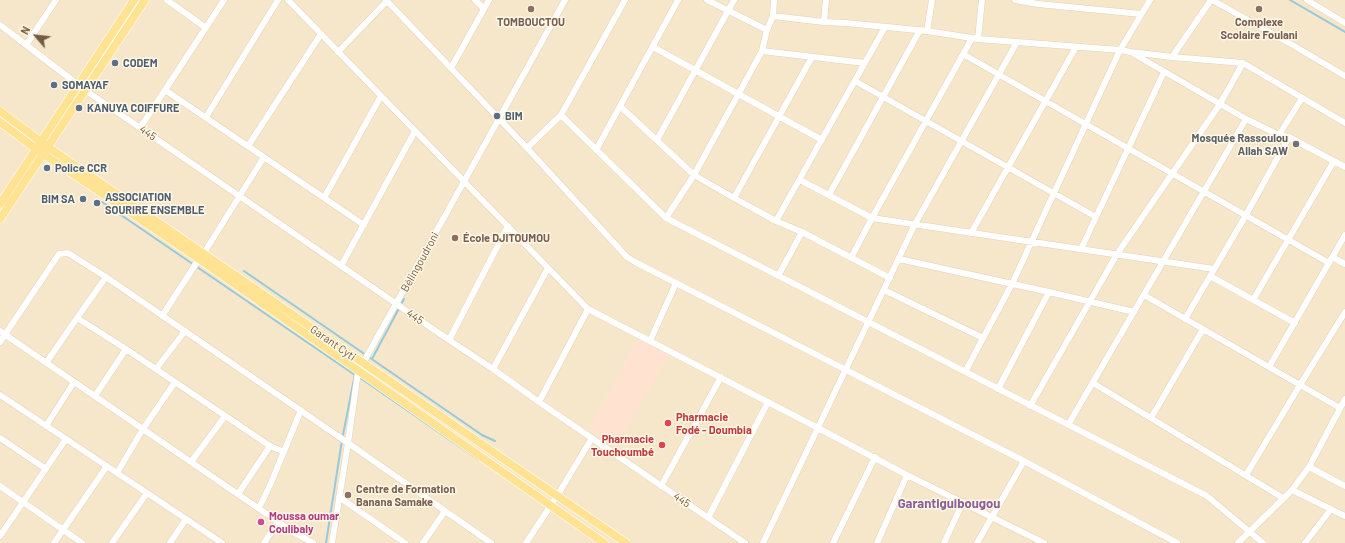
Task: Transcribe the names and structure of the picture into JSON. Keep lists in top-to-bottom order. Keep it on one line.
{"streets":{"main road":["Garant Cyti"],"street":["445","Bélingoudroni"]},"crossings":[["445","Bélingoudroni"],["Bélingoudroni","Garant Cyti"]],"districts":["Garantiguibougou"],"places":["TOMBOUCTOU","Complexe Scolaire Foulani","CODEM","SOMAYAF","KANUYA COIFFURE","BIM","Mosquée Rassoulou Allah SAW","Police CCR","BIM SA","ASSOCIATION SOURIRE ENSEMBLE","École DJITOUMOU","Pharmacie Fodé - Doumbia","Pharmacie Touchoumbé","Centre de Formation Banana Samake","Moussa oumar Coulibaly"],"north":"top left"}
